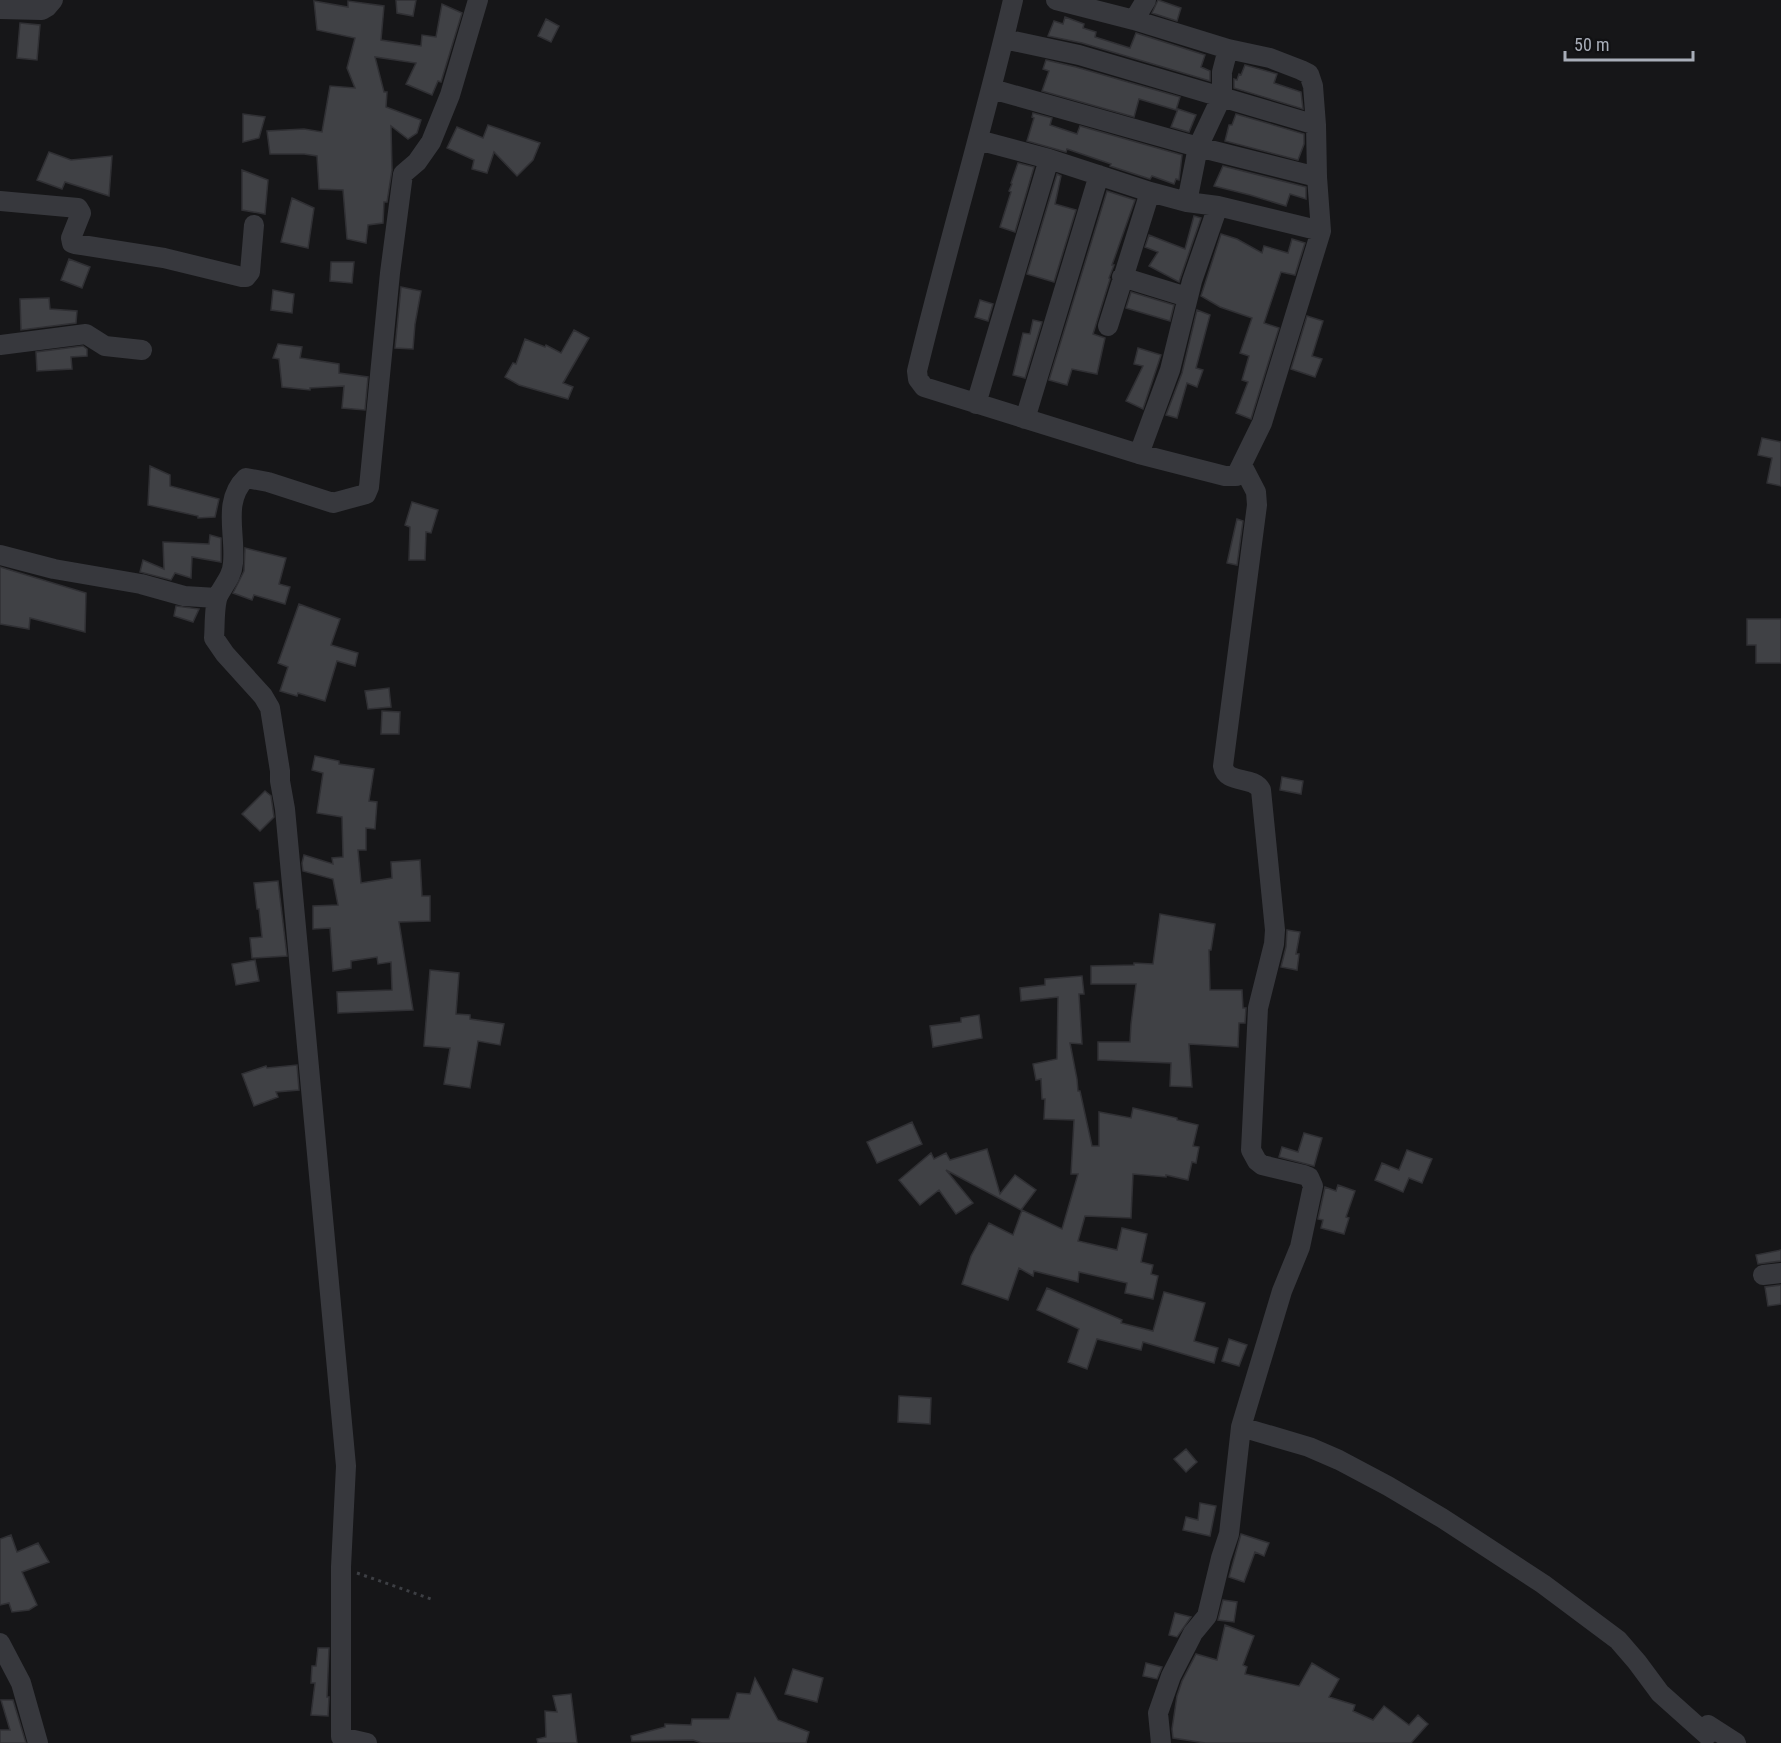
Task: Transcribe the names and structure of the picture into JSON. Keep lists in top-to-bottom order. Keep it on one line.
{"scale_bar":"50 m"}
